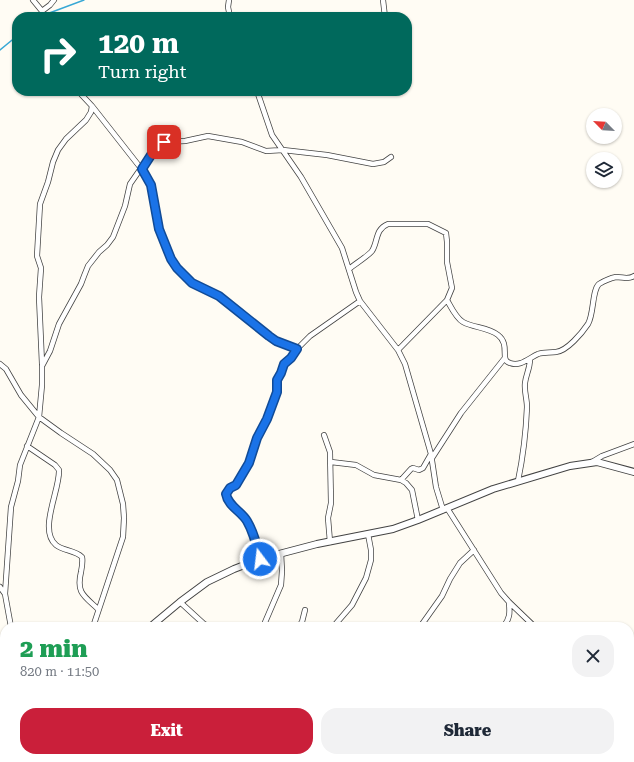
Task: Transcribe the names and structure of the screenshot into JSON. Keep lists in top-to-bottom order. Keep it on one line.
{"north":"top left","page":{"turn":["120 m","Turn right"],"heading":["2 min","820 m · 11:50"],"buttons":["Exit","Share"]}}
